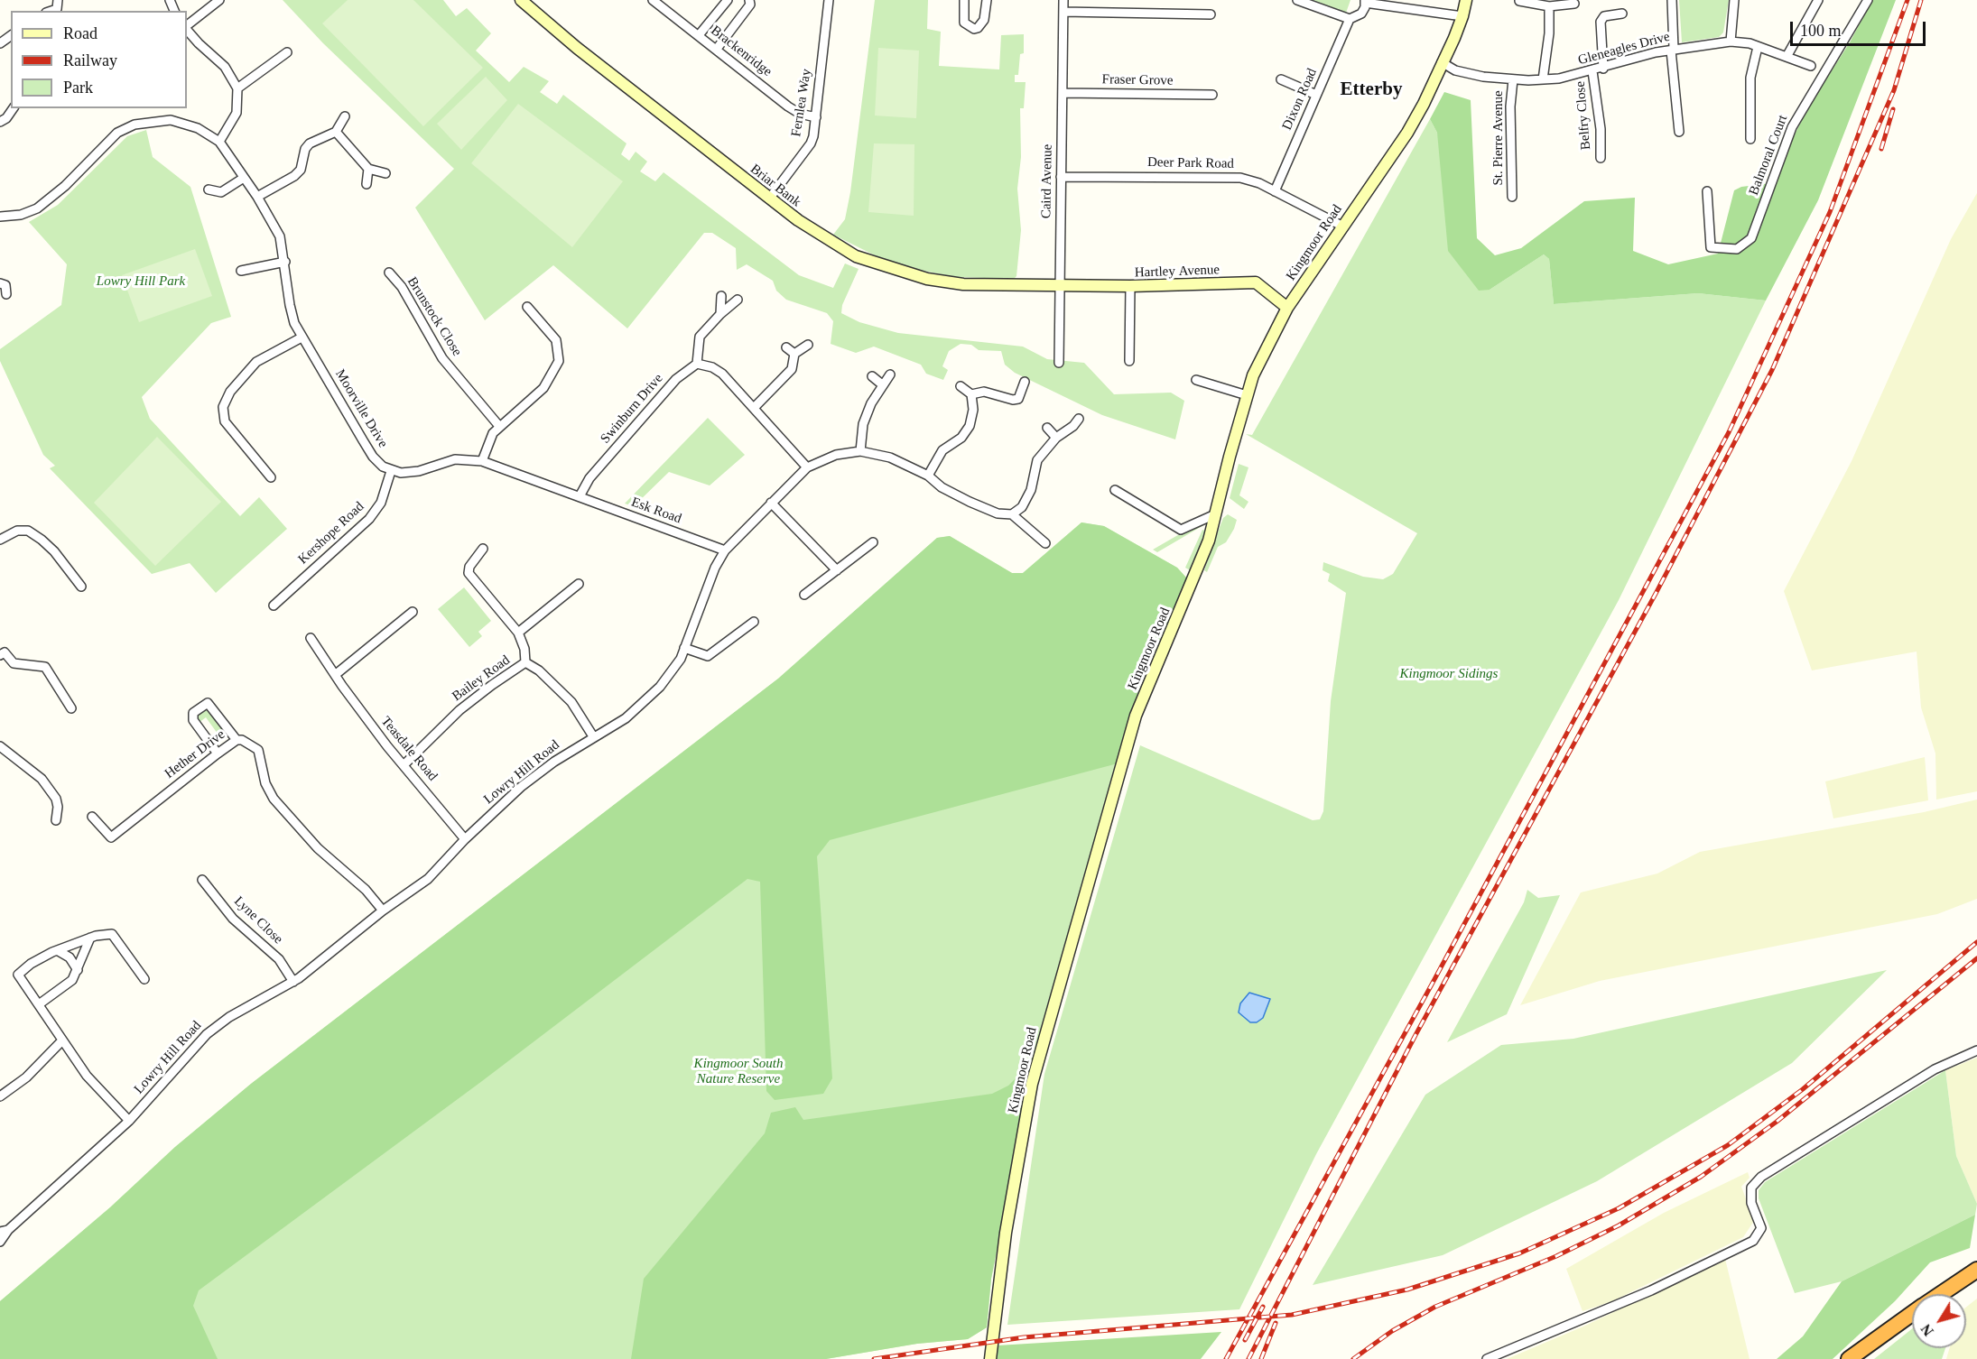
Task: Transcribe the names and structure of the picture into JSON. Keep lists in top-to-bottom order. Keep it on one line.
{"streets":{"street":["Gleneagles Drive","Brackenridge","Fraser Grove","Dixon Road","Fernlea Way","Belfry Close","St. Pierre Avenue","Balmoral Court","Deer Park Road","Caird Avenue","Briar Bank","Kingmoor Road","Hartley Avenue","Brunstock Close","Moorville Drive","Swinburn Drive","Esk Road","Kershope Road","Bailey Road","Teasdale Road","Hether Drive","Lowry Hill Road","Lyne Close"]},"crossings":[["Gleneagles Drive","Belfry Close"],["Gleneagles Drive","St. Pierre Avenue"],["Gleneagles Drive","Kingmoor Road"],["Brackenridge","Fernlea Way"],["Fraser Grove","Caird Avenue"],["Dixon Road","Deer Park Road"],["Fernlea Way","Briar Bank"],["Deer Park Road","Caird Avenue"],["Deer Park Road","Kingmoor Road"],["Caird Avenue","Briar Bank"],["Caird Avenue","Hartley Avenue"],["Briar Bank","Hartley Avenue"],["Kingmoor Road","Hartley Avenue"],["Moorville Drive","Kershope Road"],["Swinburn Drive","Esk Road"],["Esk Road","Lowry Hill Road"],["Bailey Road","Teasdale Road"],["Bailey Road","Lowry Hill Road"],["Teasdale Road","Lowry Hill Road"],["Hether Drive","Lowry Hill Road"],["Lowry Hill Road","Lyne Close"]],"districts":["Etterby"],"parks":["Lowry Hill Park","Kingmoor Sidings","Kingmoor South Nature Reserve"],"legend":["Road","Railway","Park"],"scale_bar":"100 m","north":"bottom left"}
